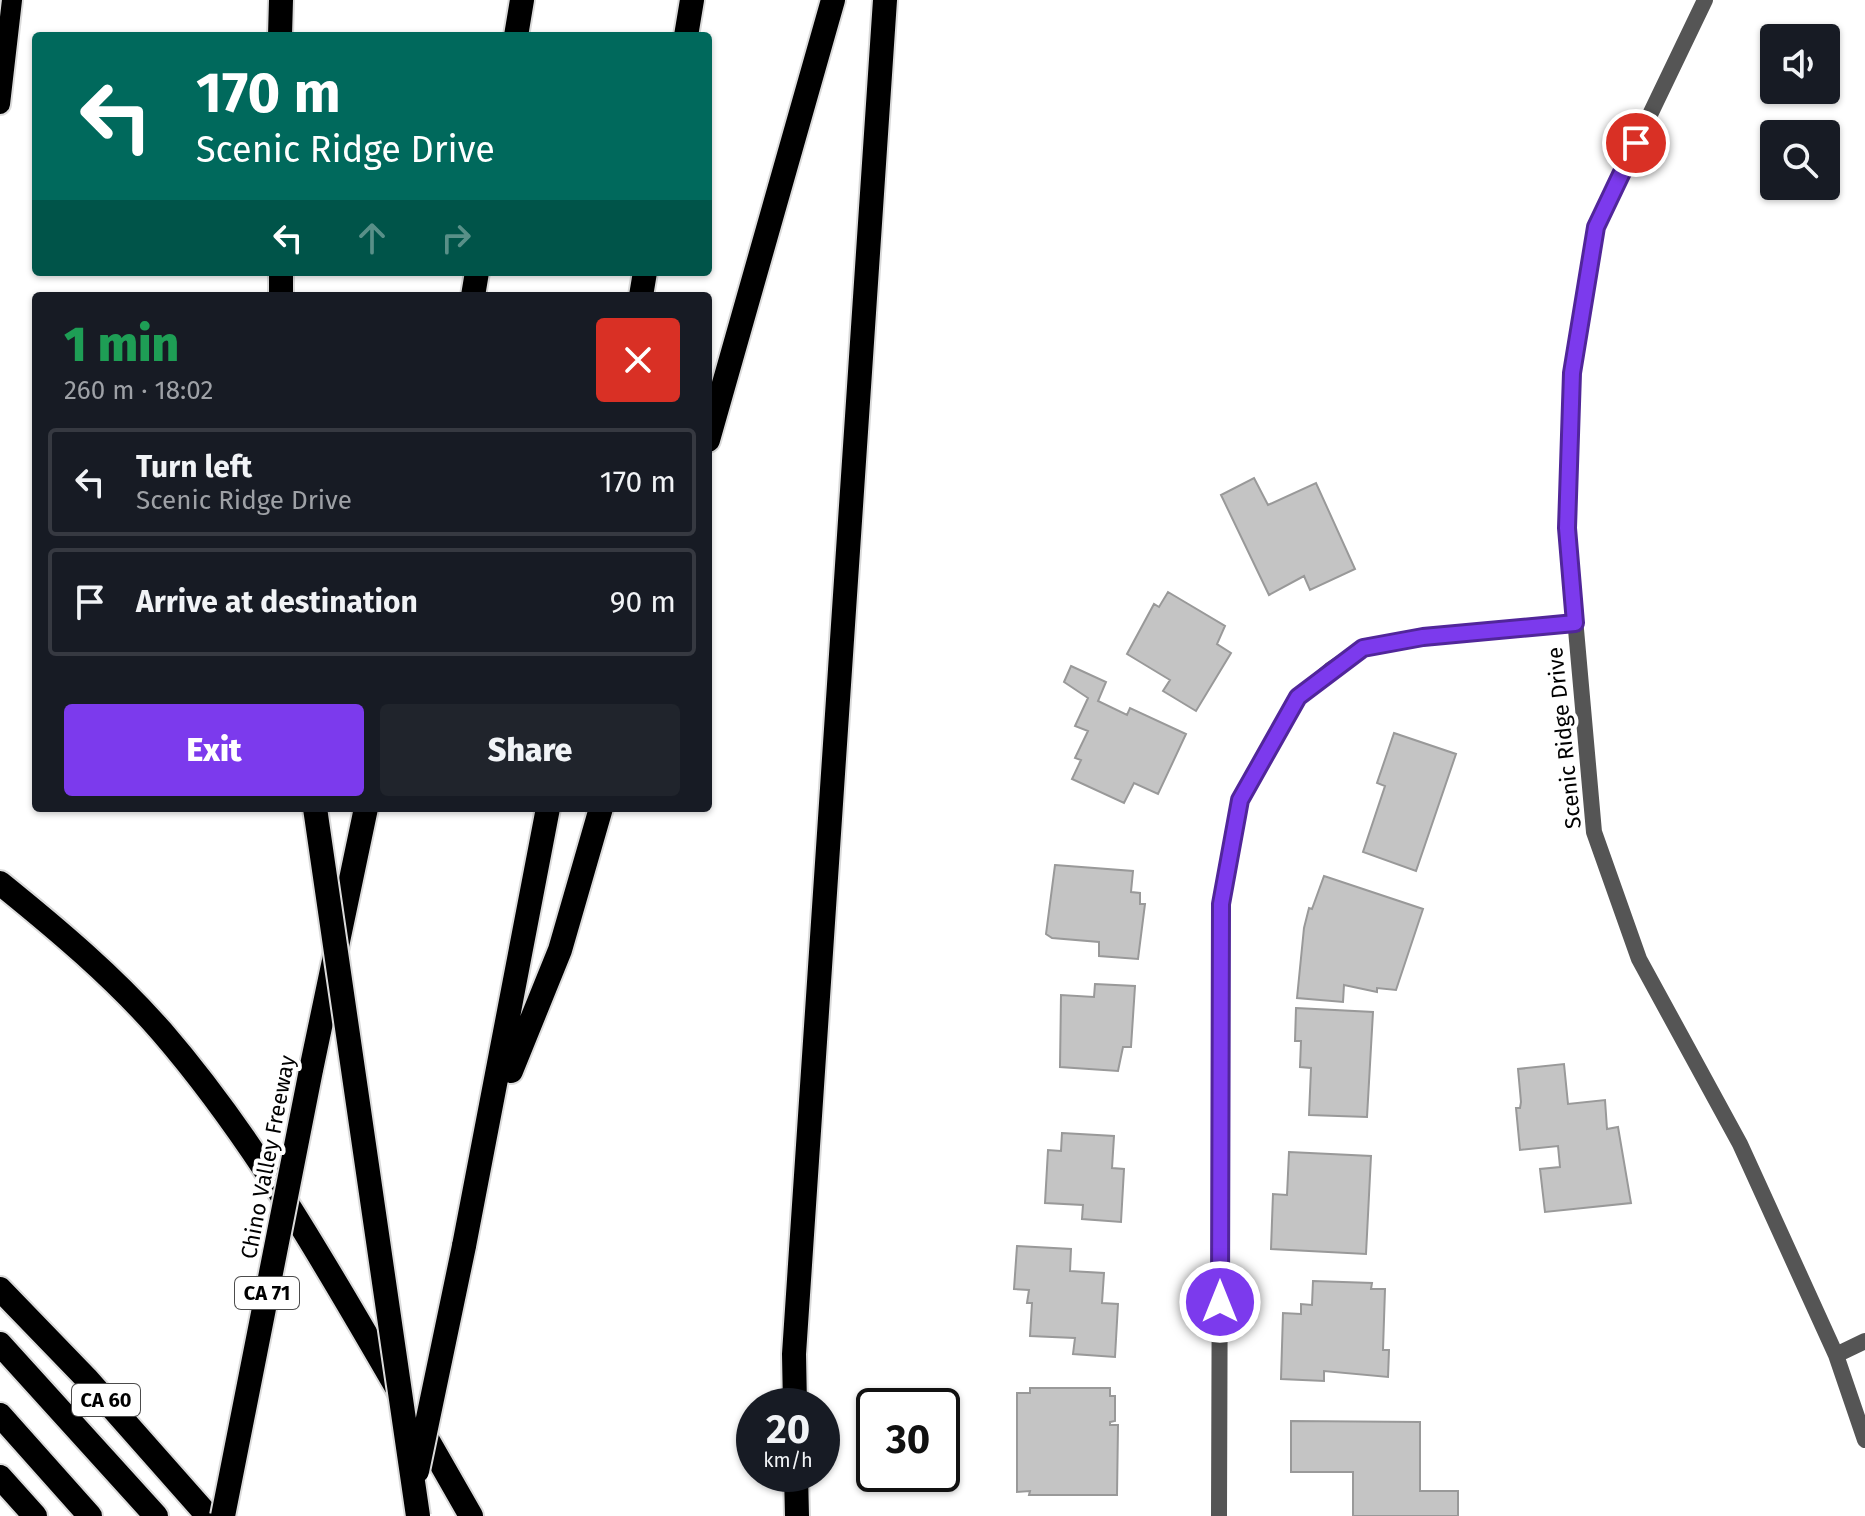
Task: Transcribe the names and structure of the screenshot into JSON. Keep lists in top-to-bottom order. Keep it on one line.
{"streets":{"highway":["Chino Valley Freeway","CA 71","CA 60"],"street":["Scenic Ridge Drive"]},"page":{"turn":["170 m","Scenic Ridge Drive"],"heading":["1 min","260 m · 18:02"],"list":[{"name":"Turn left","note":"Scenic Ridge Drive","value":"170 m"},{"name":"Arrive at destination","value":"90 m"}],"buttons":["Exit","Share"],"speed":"20 km/h","limit":"30"}}
